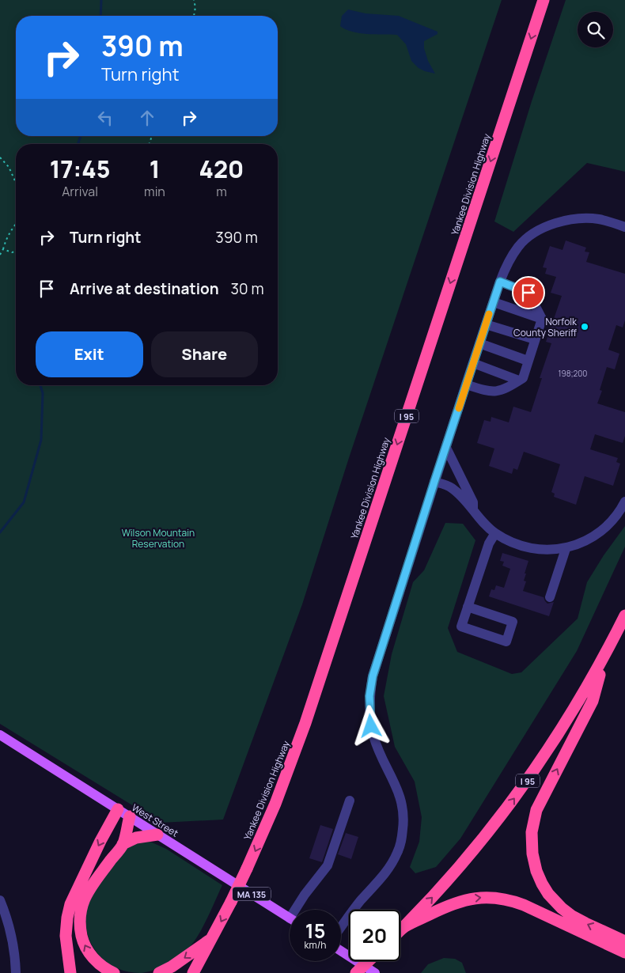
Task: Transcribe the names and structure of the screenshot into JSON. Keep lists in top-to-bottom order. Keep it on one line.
{"streets":{"highway":["Yankee Division Highway","I 95"],"main road":["West Street","MA 135"]},"one_way":["Yankee Division Highway"],"parks":["Wilson Mountain Reservation"],"places":["Norfolk County Sheriff"],"house_numbers":["198;200"],"page":{"turn":["390 m","Turn right"],"eta":["17:45","Arrival","1","min","420","m"],"list":[{"name":"Turn right","value":"390 m"},{"name":"Arrive at destination","value":"30 m"}],"buttons":["Exit","Share"],"speed":"15 km/h","limit":"20"}}
